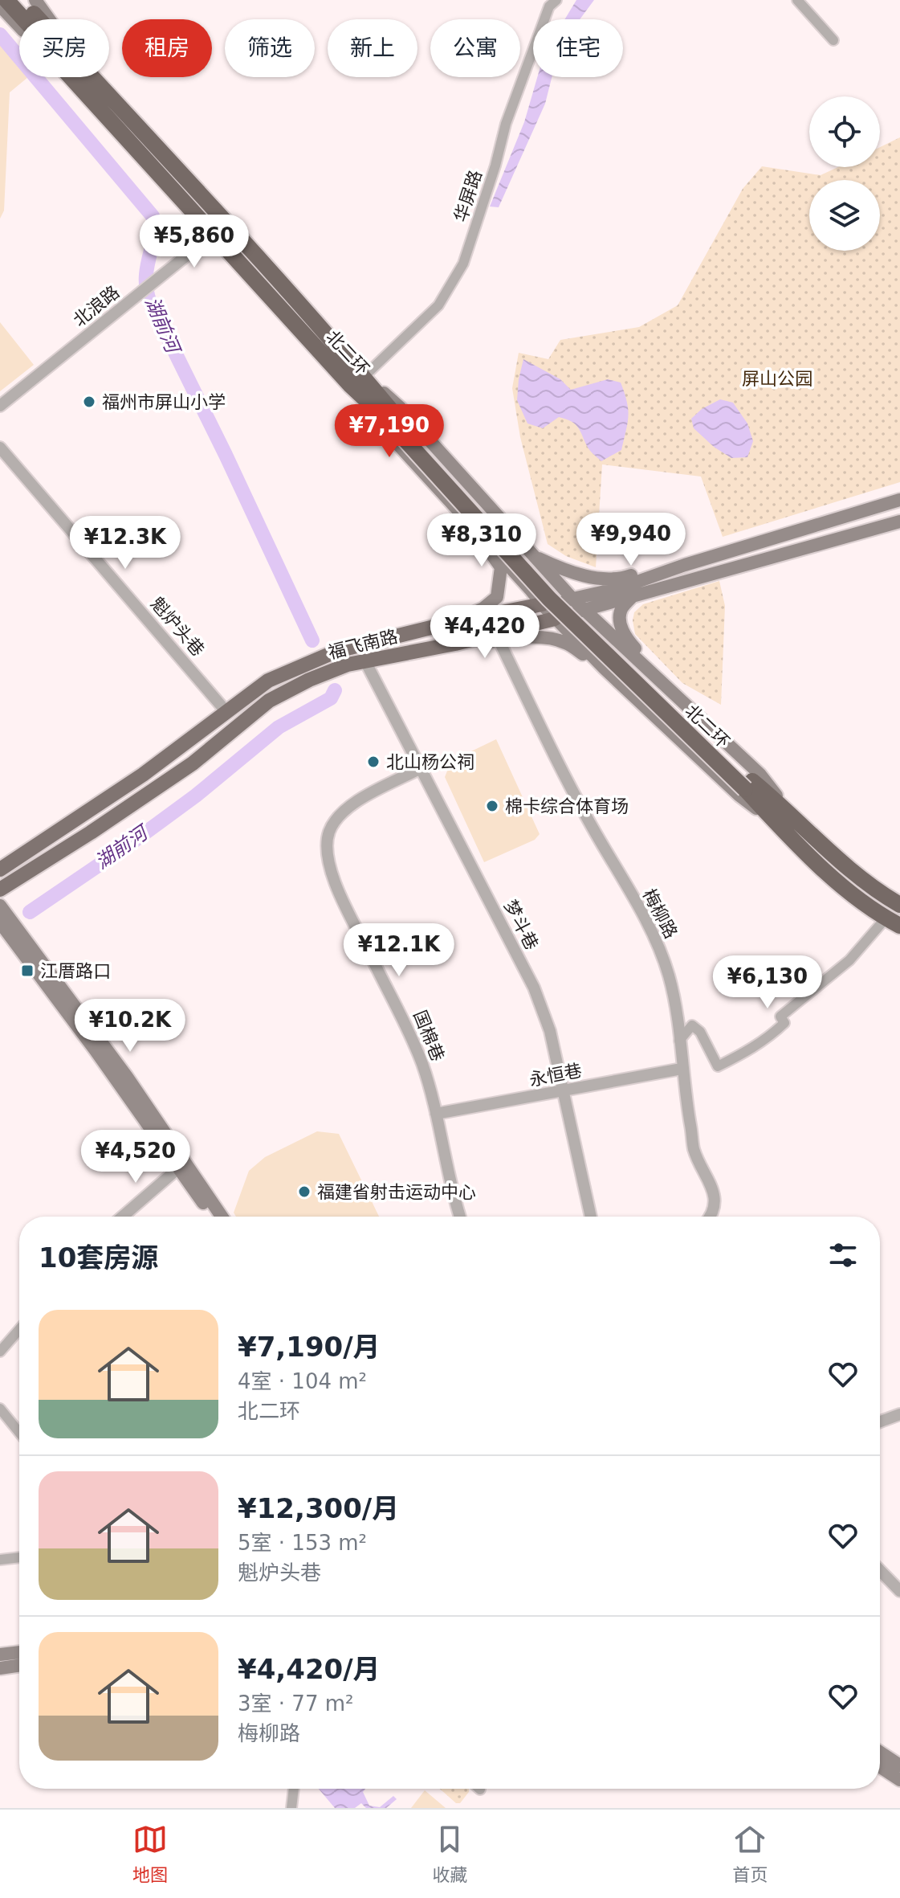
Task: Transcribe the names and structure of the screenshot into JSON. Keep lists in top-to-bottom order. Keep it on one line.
{"streets":{"highway":["北二环"],"main road":["福飞南路"],"street":["华屏路","北浪路","魁炉头巷","梅柳路","梦斗巷","国棉巷","永恒巷"]},"crossings":[["华屏路","北二环"],["北浪路","北二环"],["魁炉头巷","福飞南路"],["福飞南路","梦斗巷"],["梅柳路","永恒巷"],["梦斗巷","国棉巷"],["梦斗巷","永恒巷"],["国棉巷","永恒巷"]],"water":["湖前河"],"parks":["屏山公园"],"places":{"other":["福州市屏山小学","北山杨公祠","棉卡综合体育场","福建省射击运动中心"],"transit":["江厝路口"]},"page":{"chip":["买房","租房","筛选","新上","公寓","住宅"],"price":["¥5,860","¥7,190","¥9,940","¥8,310","¥12.3K","¥4,420","¥12.1K","¥6,130","¥10.2K","¥4,520"],"heading":"10套房源","list":[{"name":"¥7,190/月","note":"4室 · 104 m² · 北二环"},{"name":"¥12,300/月","note":"5室 · 153 m² · 魁炉头巷"},{"name":"¥4,420/月","note":"3室 · 77 m² · 梅柳路"}],"tabs":["地图","收藏","首页"]}}
